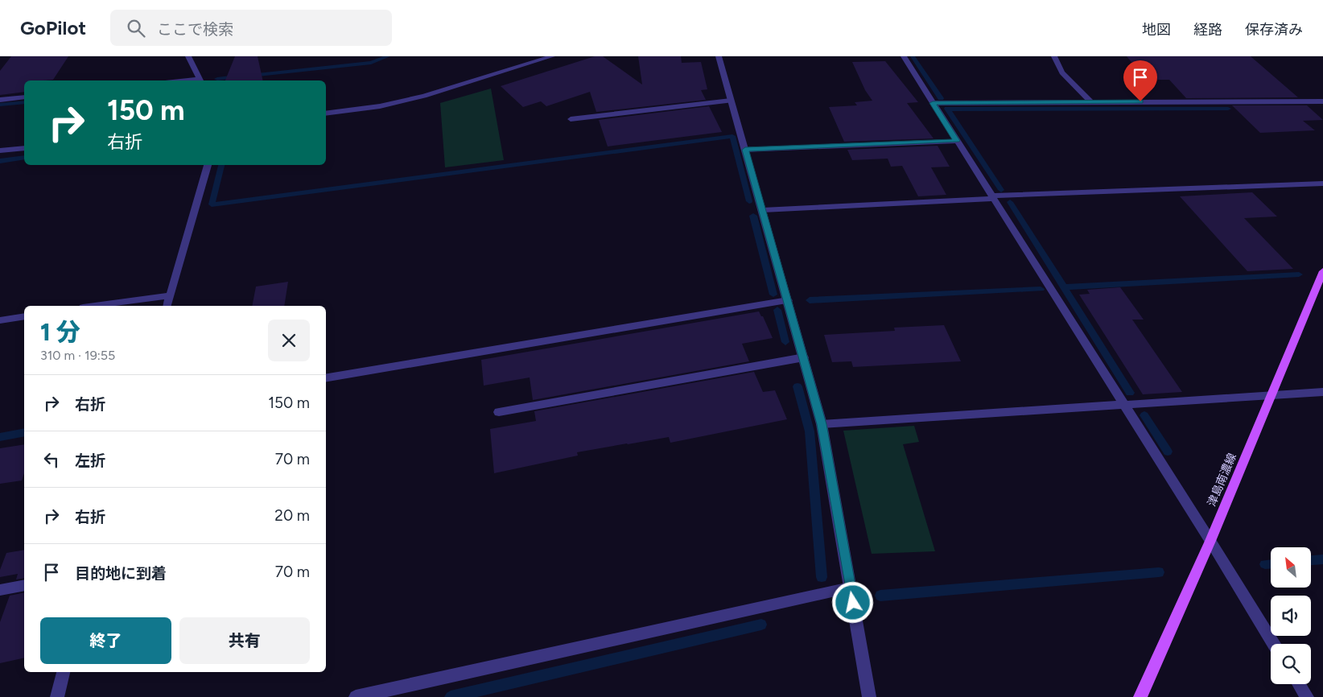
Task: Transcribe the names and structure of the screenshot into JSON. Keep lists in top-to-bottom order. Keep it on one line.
{"streets":{"main road":["津島南濃線"]},"north":"top left","page":{"header":"GoPilot","search":"ここで検索","nav":["地図","経路","保存済み"],"turn":["150 m","右折"],"heading":["1 分","310 m · 19:55"],"list":[{"name":"右折","value":"150 m"},{"name":"左折","value":"70 m"},{"name":"右折","value":"20 m"},{"name":"目的地に到着","value":"70 m"}],"buttons":["終了","共有"]}}
